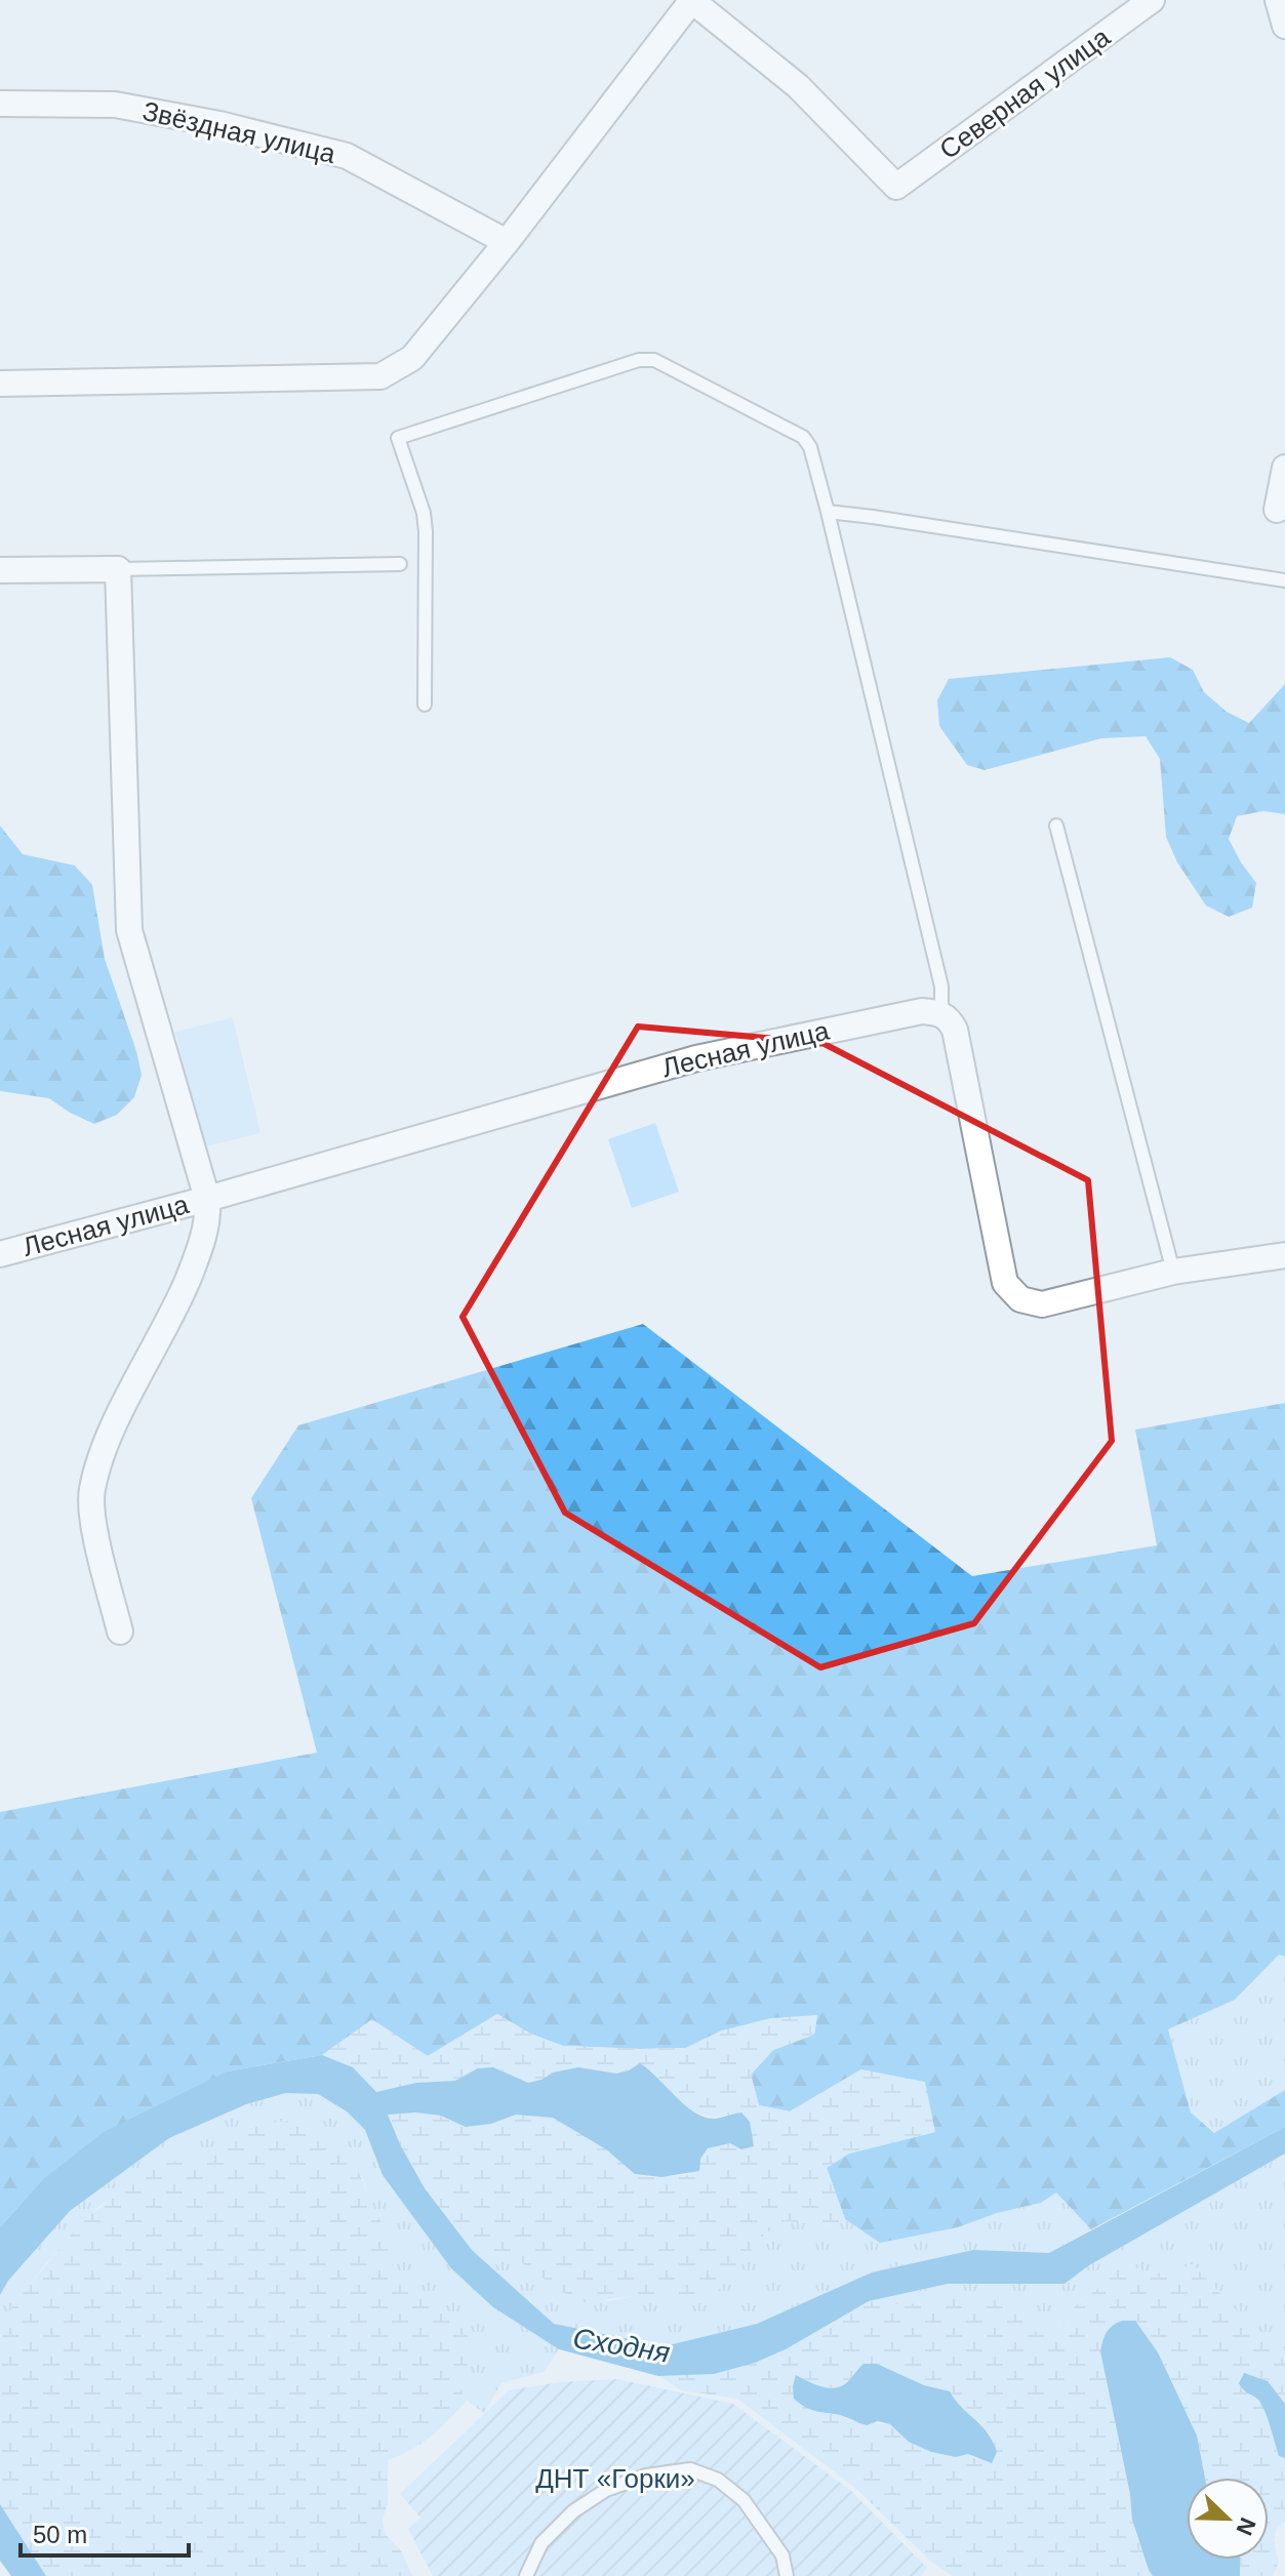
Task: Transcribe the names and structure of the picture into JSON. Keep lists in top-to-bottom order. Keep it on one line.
{"streets":{"street":["Северная улица","Звёздная улица","Лесная улица"]},"water":["Сходня"],"parks":["ДНТ «Горки»"],"scale_bar":"50 m","north":"bottom right"}
